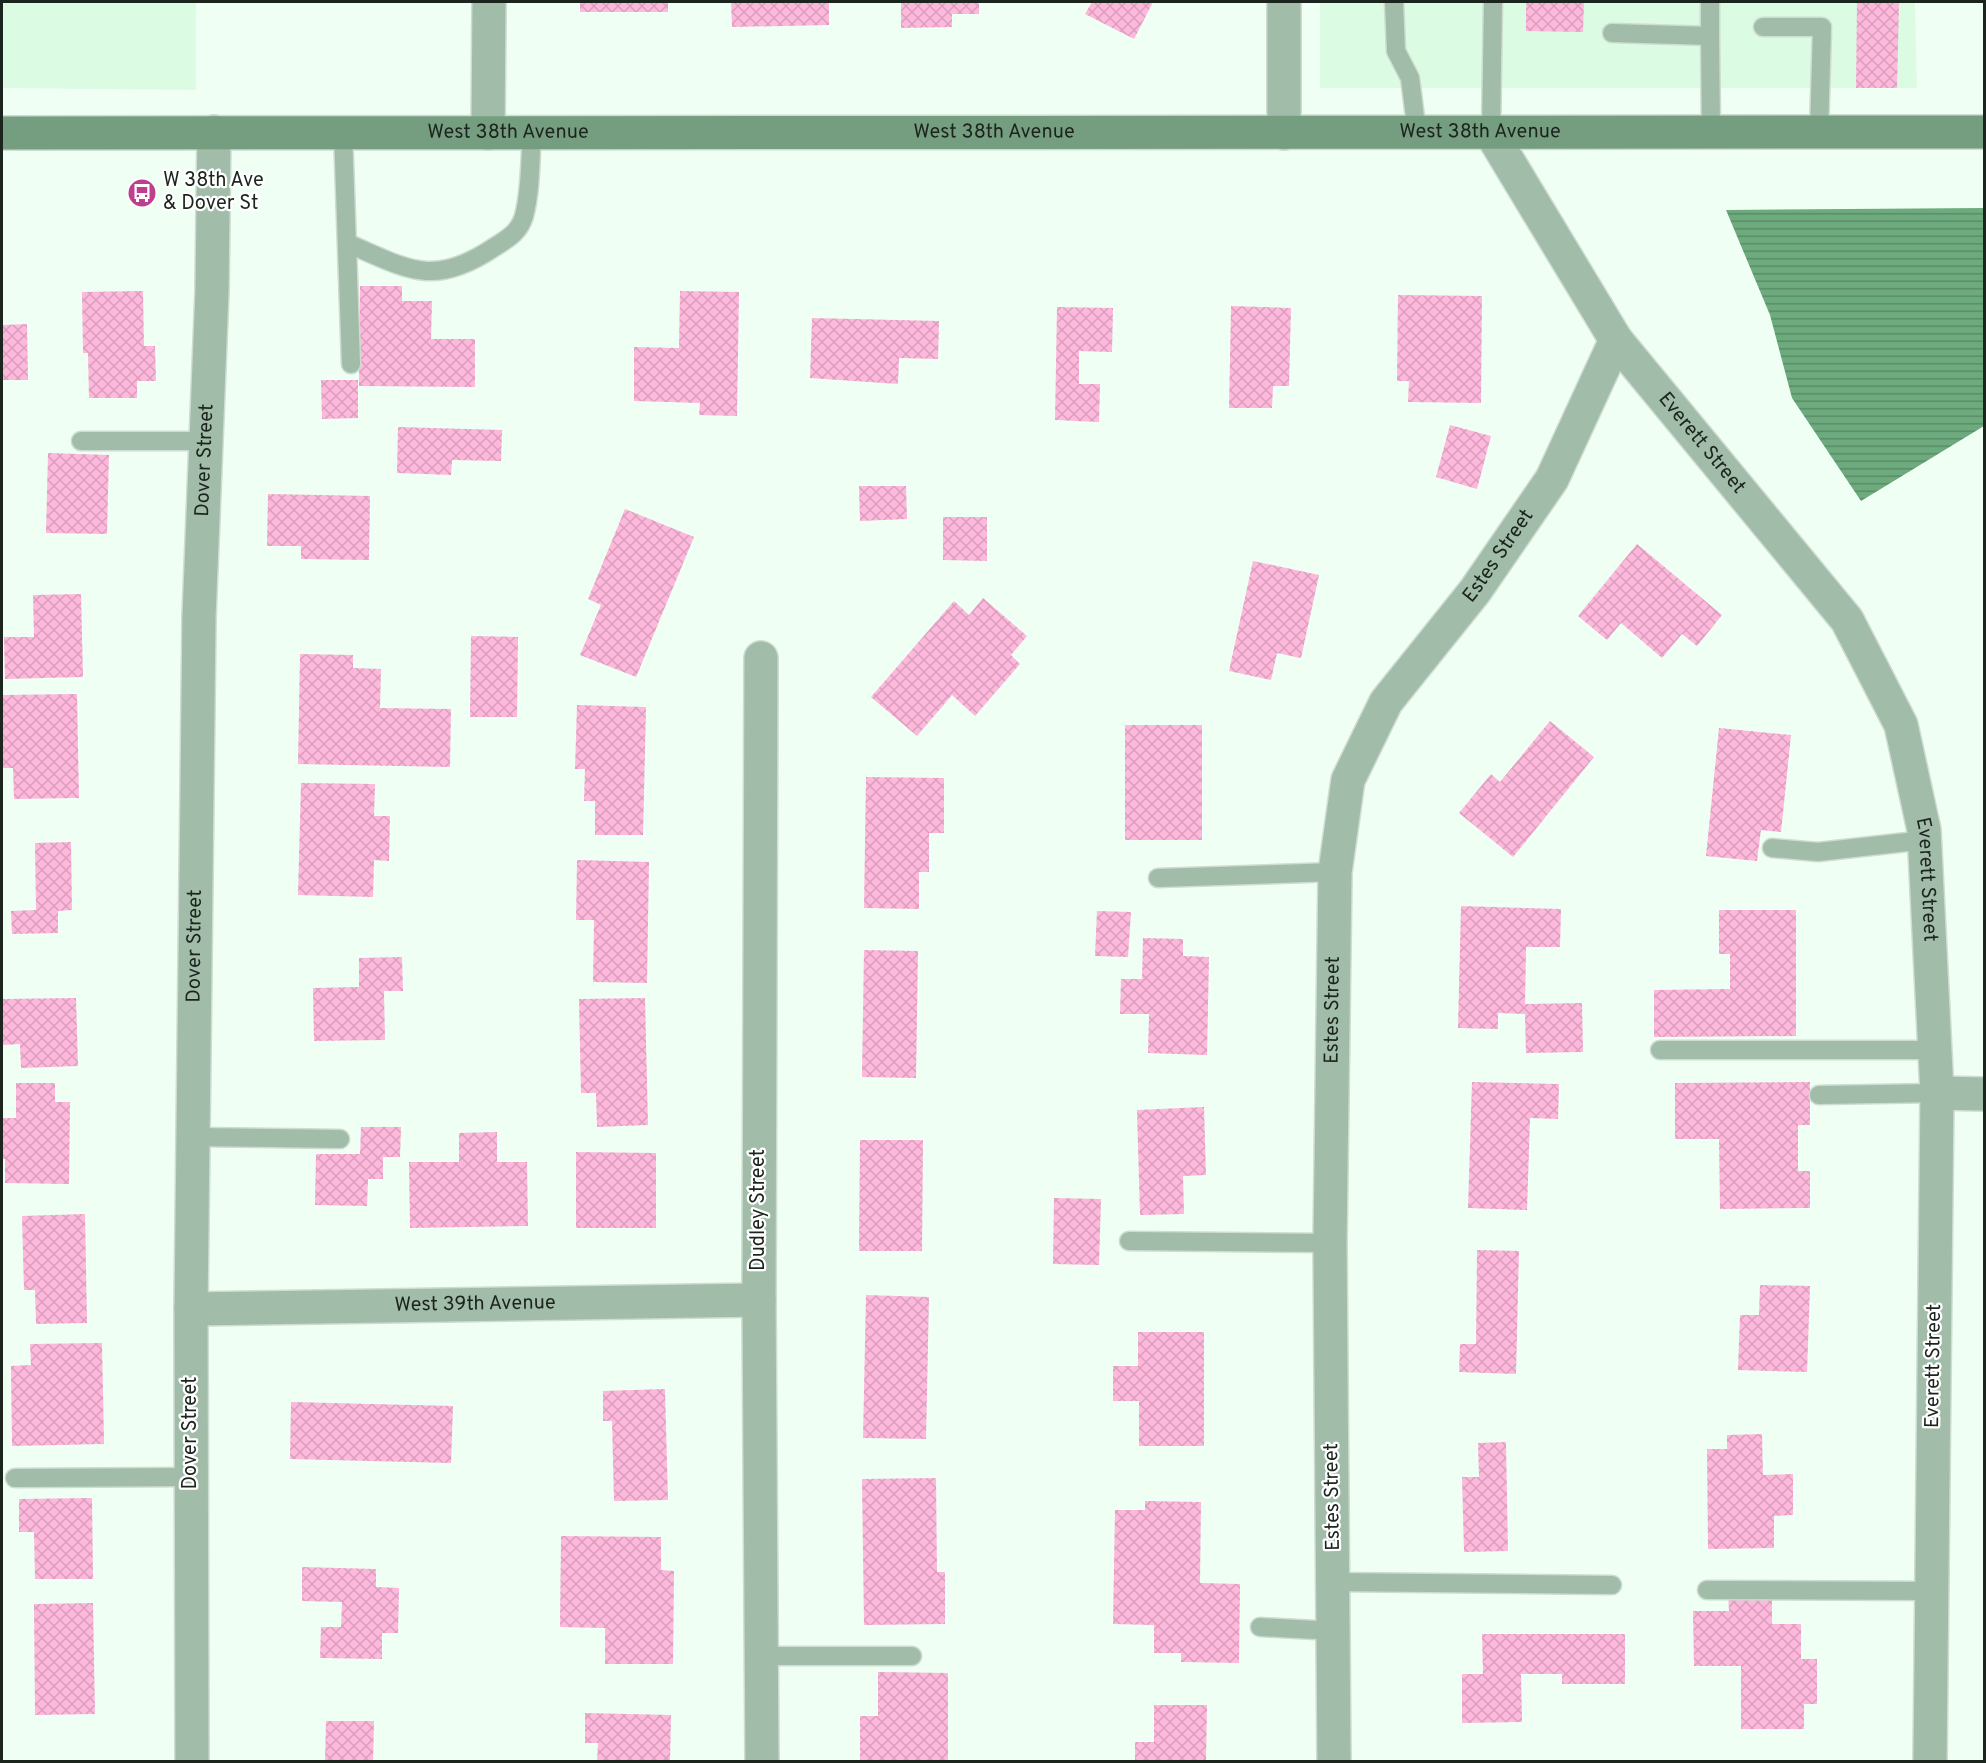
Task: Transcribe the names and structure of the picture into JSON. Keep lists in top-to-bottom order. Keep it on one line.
{"streets":{"main road":["West 38th Avenue"],"street":["Everett Street","Dover Street","Estes Street","Dudley Street","West 39th Avenue"]},"crossings":[["West 38th Avenue","Everett Street"],["West 38th Avenue","Dover Street"],["Everett Street","Estes Street"],["Dover Street","West 39th Avenue"],["Dudley Street","West 39th Avenue"]],"places":{"bus stop":["W 38th Ave & Dover St"]}}
